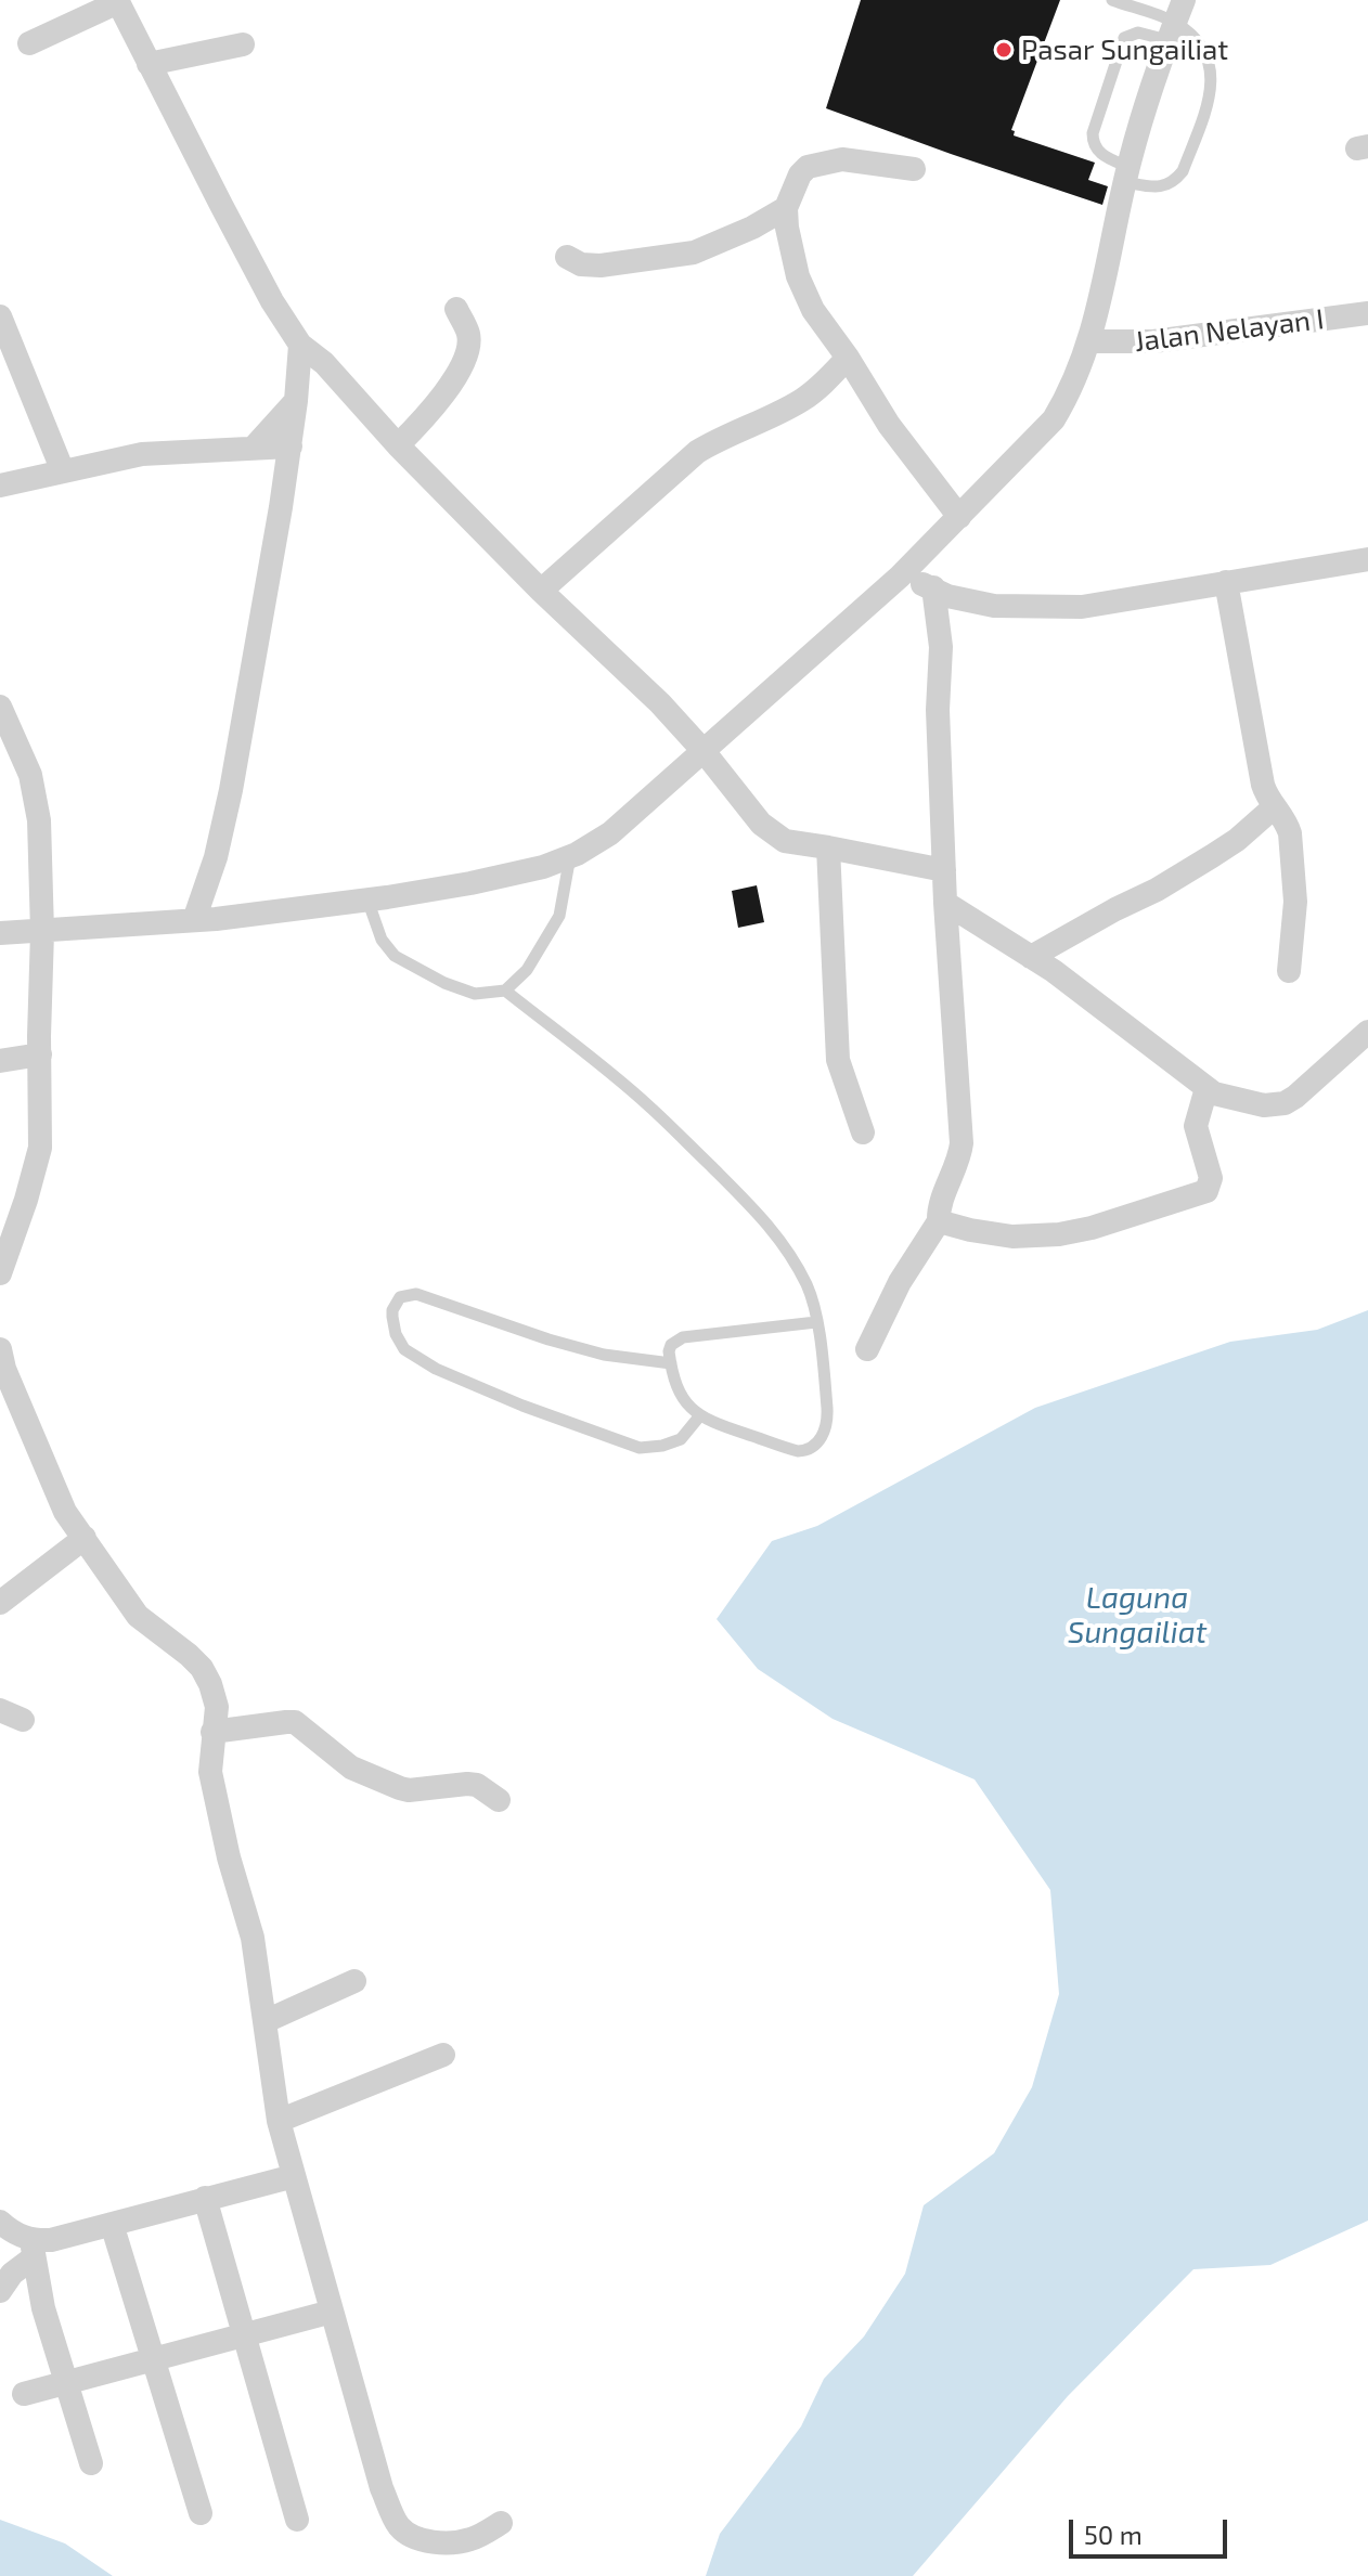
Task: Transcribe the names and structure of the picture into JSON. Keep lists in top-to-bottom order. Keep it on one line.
{"streets":{"street":["Jalan Nelayan I"]},"water":["Laguna Sungailiat"],"places":["Pasar Sungailiat"],"scale_bar":"50 m"}
